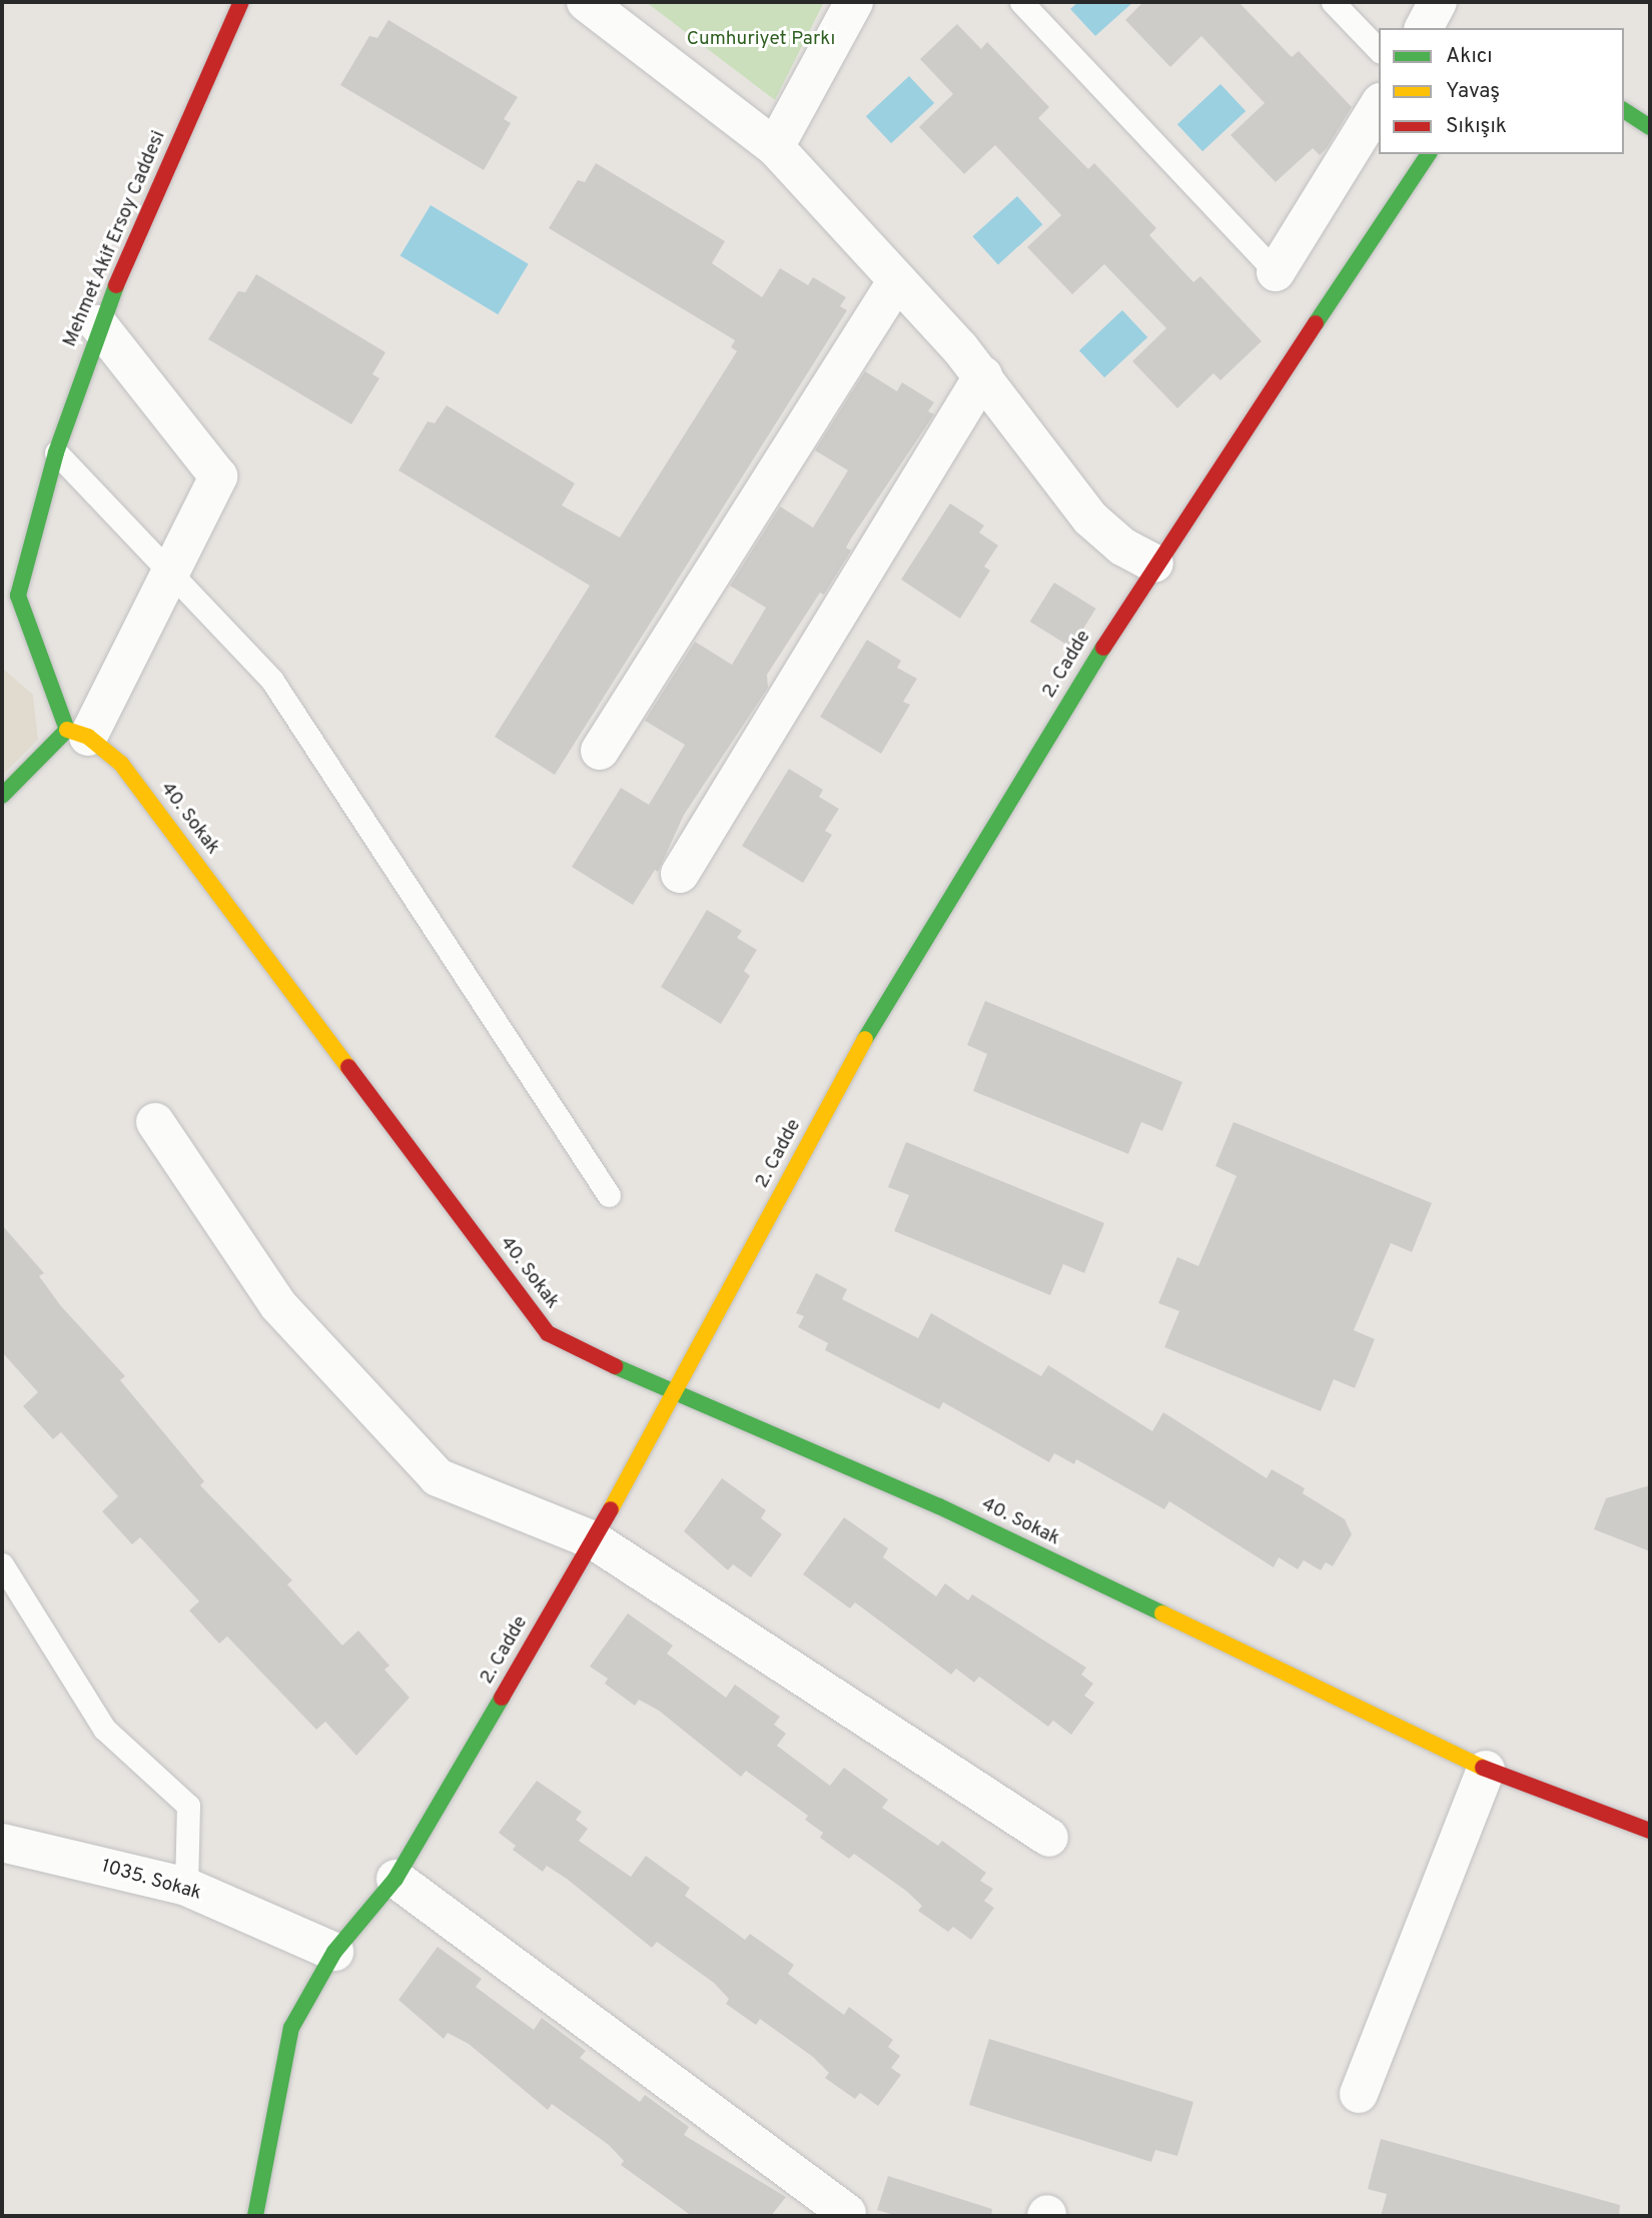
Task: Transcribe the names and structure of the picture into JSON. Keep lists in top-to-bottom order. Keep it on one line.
{"streets":{"street":["Mehmet Akif Ersoy Caddesi","2. Cadde","40. Sokak","1035. Sokak"]},"crossings":[["Mehmet Akif Ersoy Caddesi","40. Sokak"],["2. Cadde","40. Sokak"],["2. Cadde","1035. Sokak"]],"parks":["Cumhuriyet Parkı"],"legend":["Akıcı","Yavaş","Sıkışık"]}
